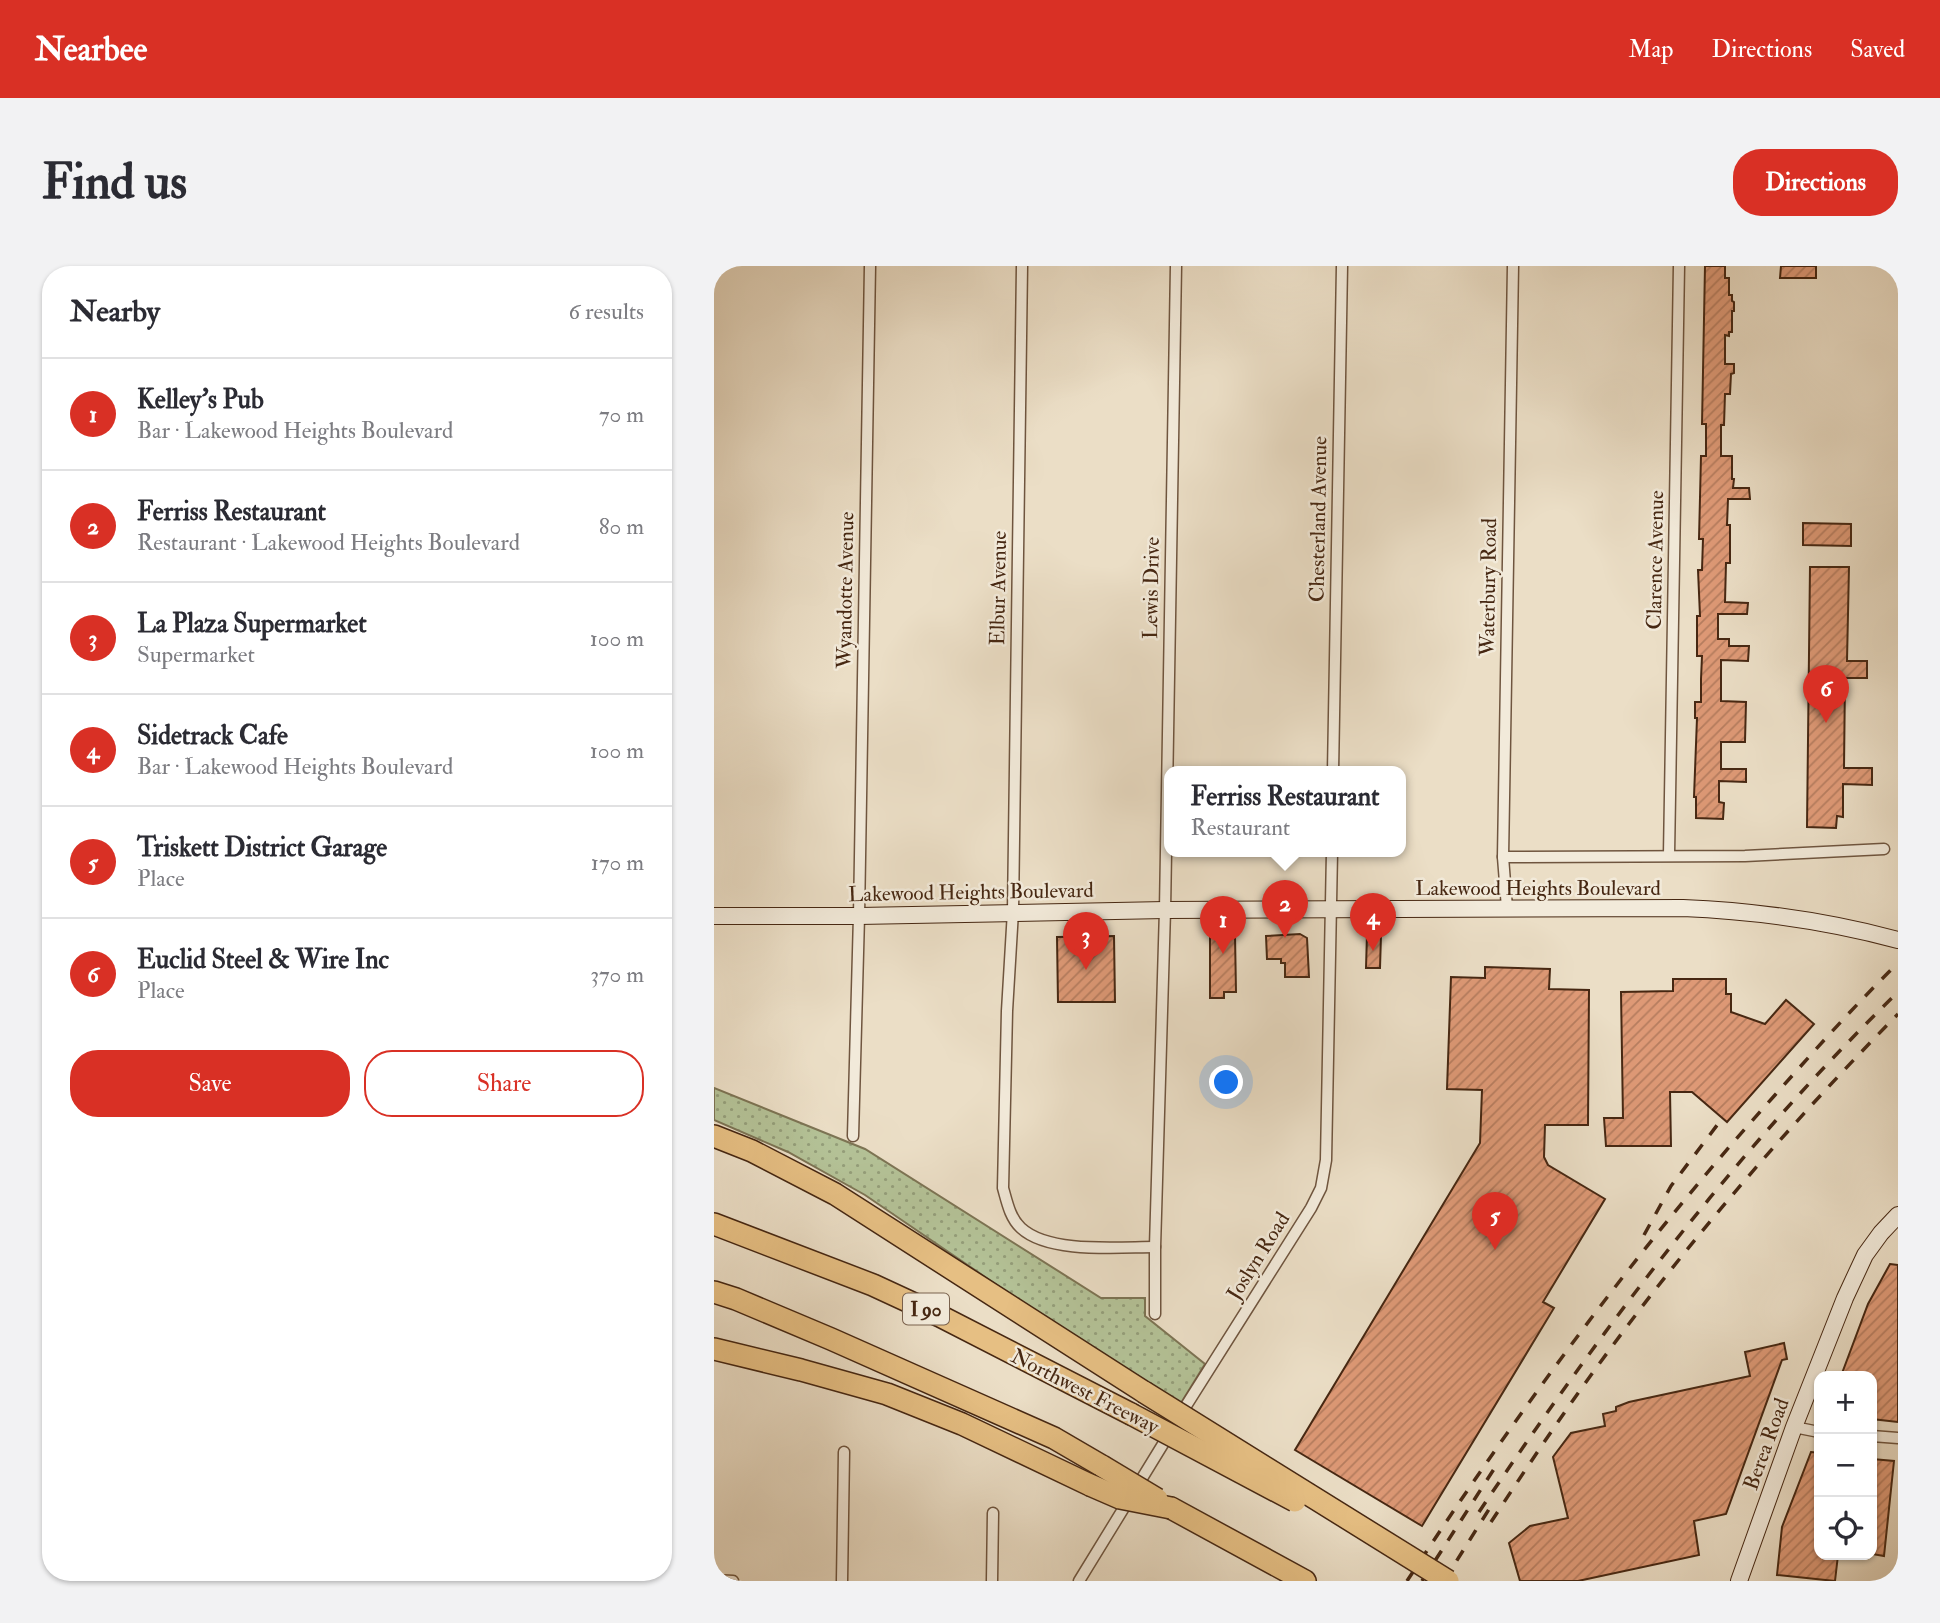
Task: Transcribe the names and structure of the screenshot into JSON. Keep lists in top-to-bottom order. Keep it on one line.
{"streets":{"highway":["I 90","Northwest Freeway"],"main road":["Lakewood Heights Boulevard","Berea Road"],"street":["Chesterland Avenue","Clarence Avenue","Waterbury Road","Elbur Avenue","Lewis Drive","Wyandotte Avenue","Joslyn Road"]},"crossings":[["Waterbury Road","Lakewood Heights Boulevard"],["Elbur Avenue","Lewis Drive"],["Elbur Avenue","Lakewood Heights Boulevard"],["Lewis Drive","Lakewood Heights Boulevard"],["Wyandotte Avenue","Lakewood Heights Boulevard"],["Lakewood Heights Boulevard","Joslyn Road"]],"page":{"header":"Nearbee","nav":["Map","Directions","Saved"],"buttons":["Directions",["Save","Share"]],"title":"Find us","heading":["Nearby","6 results"],"list":[{"mark":"1","name":"Kelley's Pub","note":"Bar · Lakewood Heights Boulevard","value":"70 m"},{"mark":"2","name":"Ferriss Restaurant","note":"Restaurant · Lakewood Heights Boulevard","value":"80 m"},{"mark":"3","name":"La Plaza Supermarket","note":"Supermarket","value":"100 m"},{"mark":"4","name":"Sidetrack Cafe","note":"Bar · Lakewood Heights Boulevard","value":"100 m"},{"mark":"5","name":"Triskett District Garage","note":"Place","value":"170 m"},{"mark":"6","name":"Euclid Steel & Wire Inc","note":"Place","value":"370 m"}],"pins":["6","2","4","1","3","5"],"popup":["Ferriss Restaurant","Restaurant"],"map_buttons":["+","−"]}}
